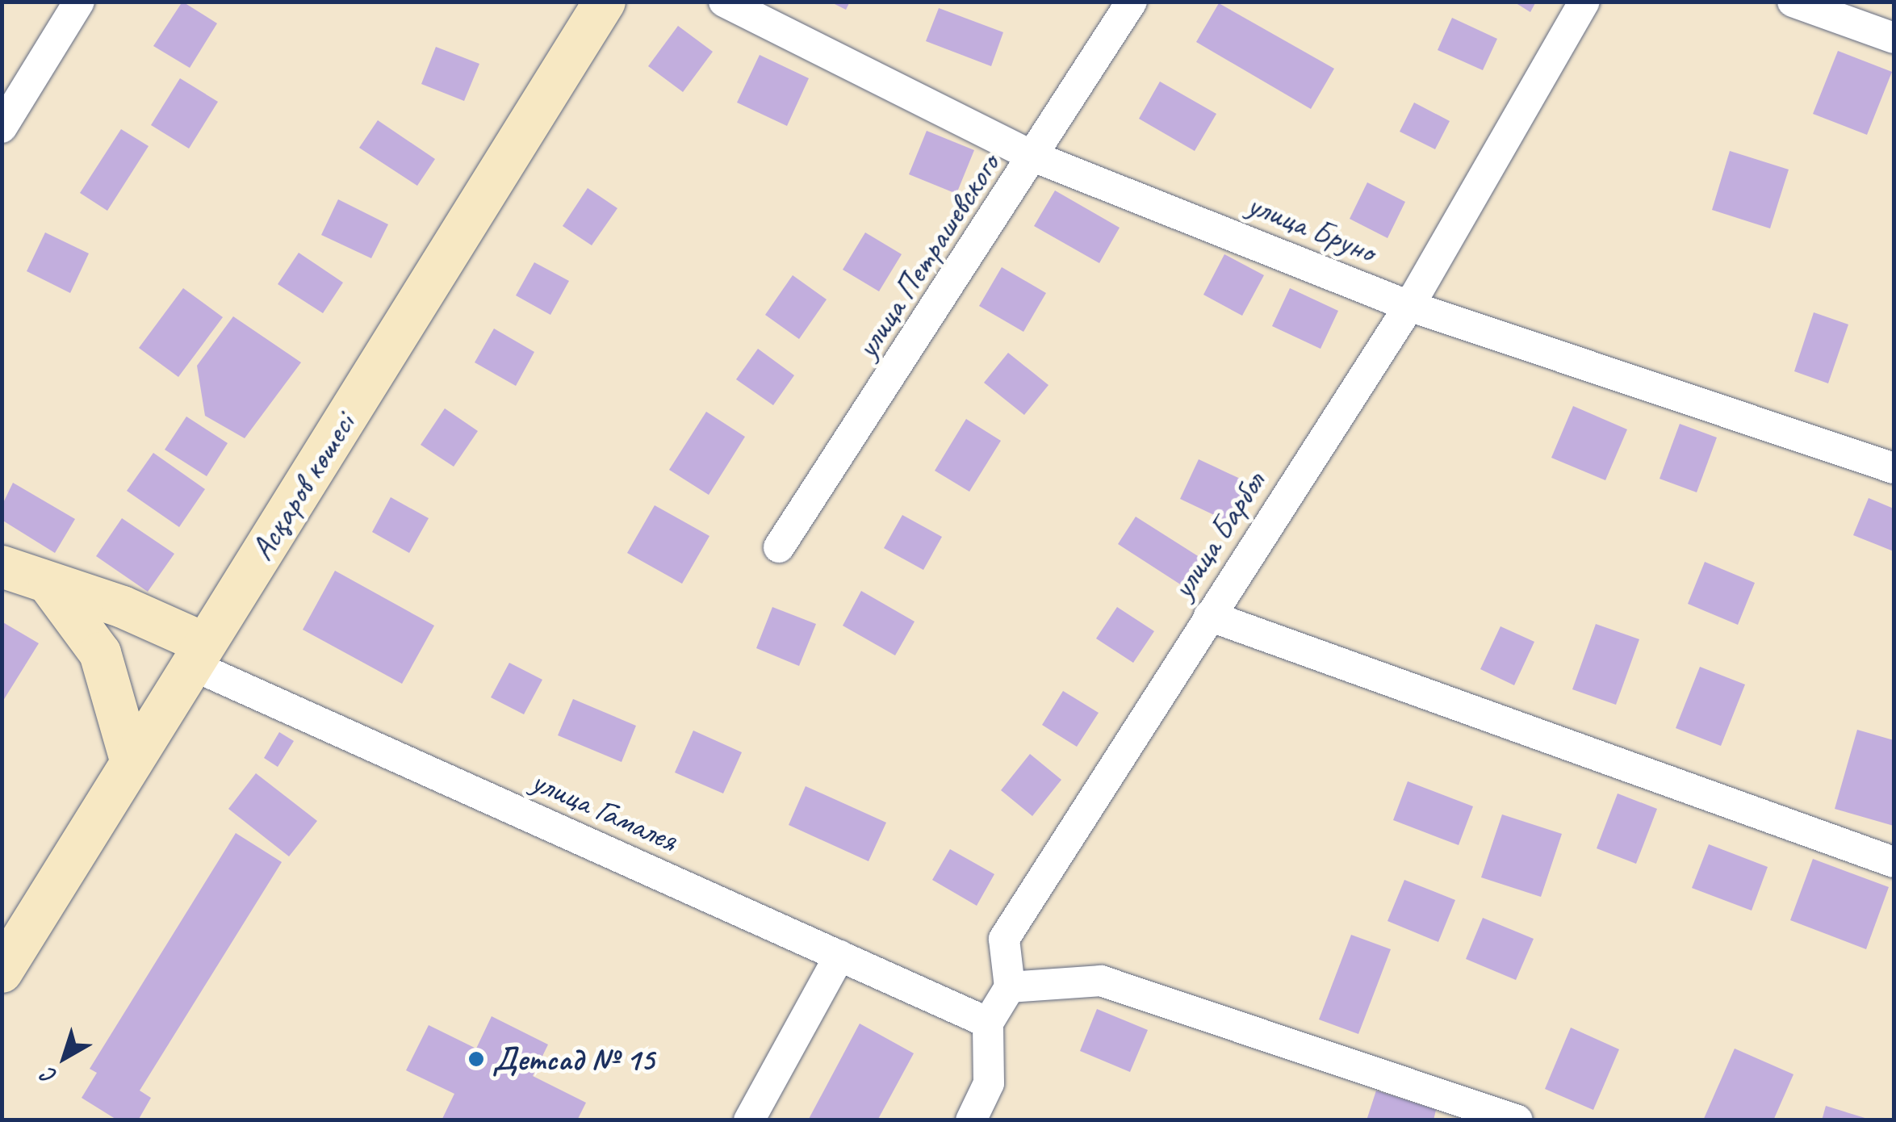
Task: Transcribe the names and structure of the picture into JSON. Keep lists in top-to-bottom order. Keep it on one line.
{"streets":{"main road":["Асқаров көшесі"],"street":["улица Бруно","улица Петрашевского","улица Барбол","улица Гамалея"]},"crossings":[["улица Бруно","улица Петрашевского"],["улица Бруно","улица Барбол"],["Асқаров көшесі","улица Гамалея"]],"places":["Детсад № 15"],"north":"bottom left"}
